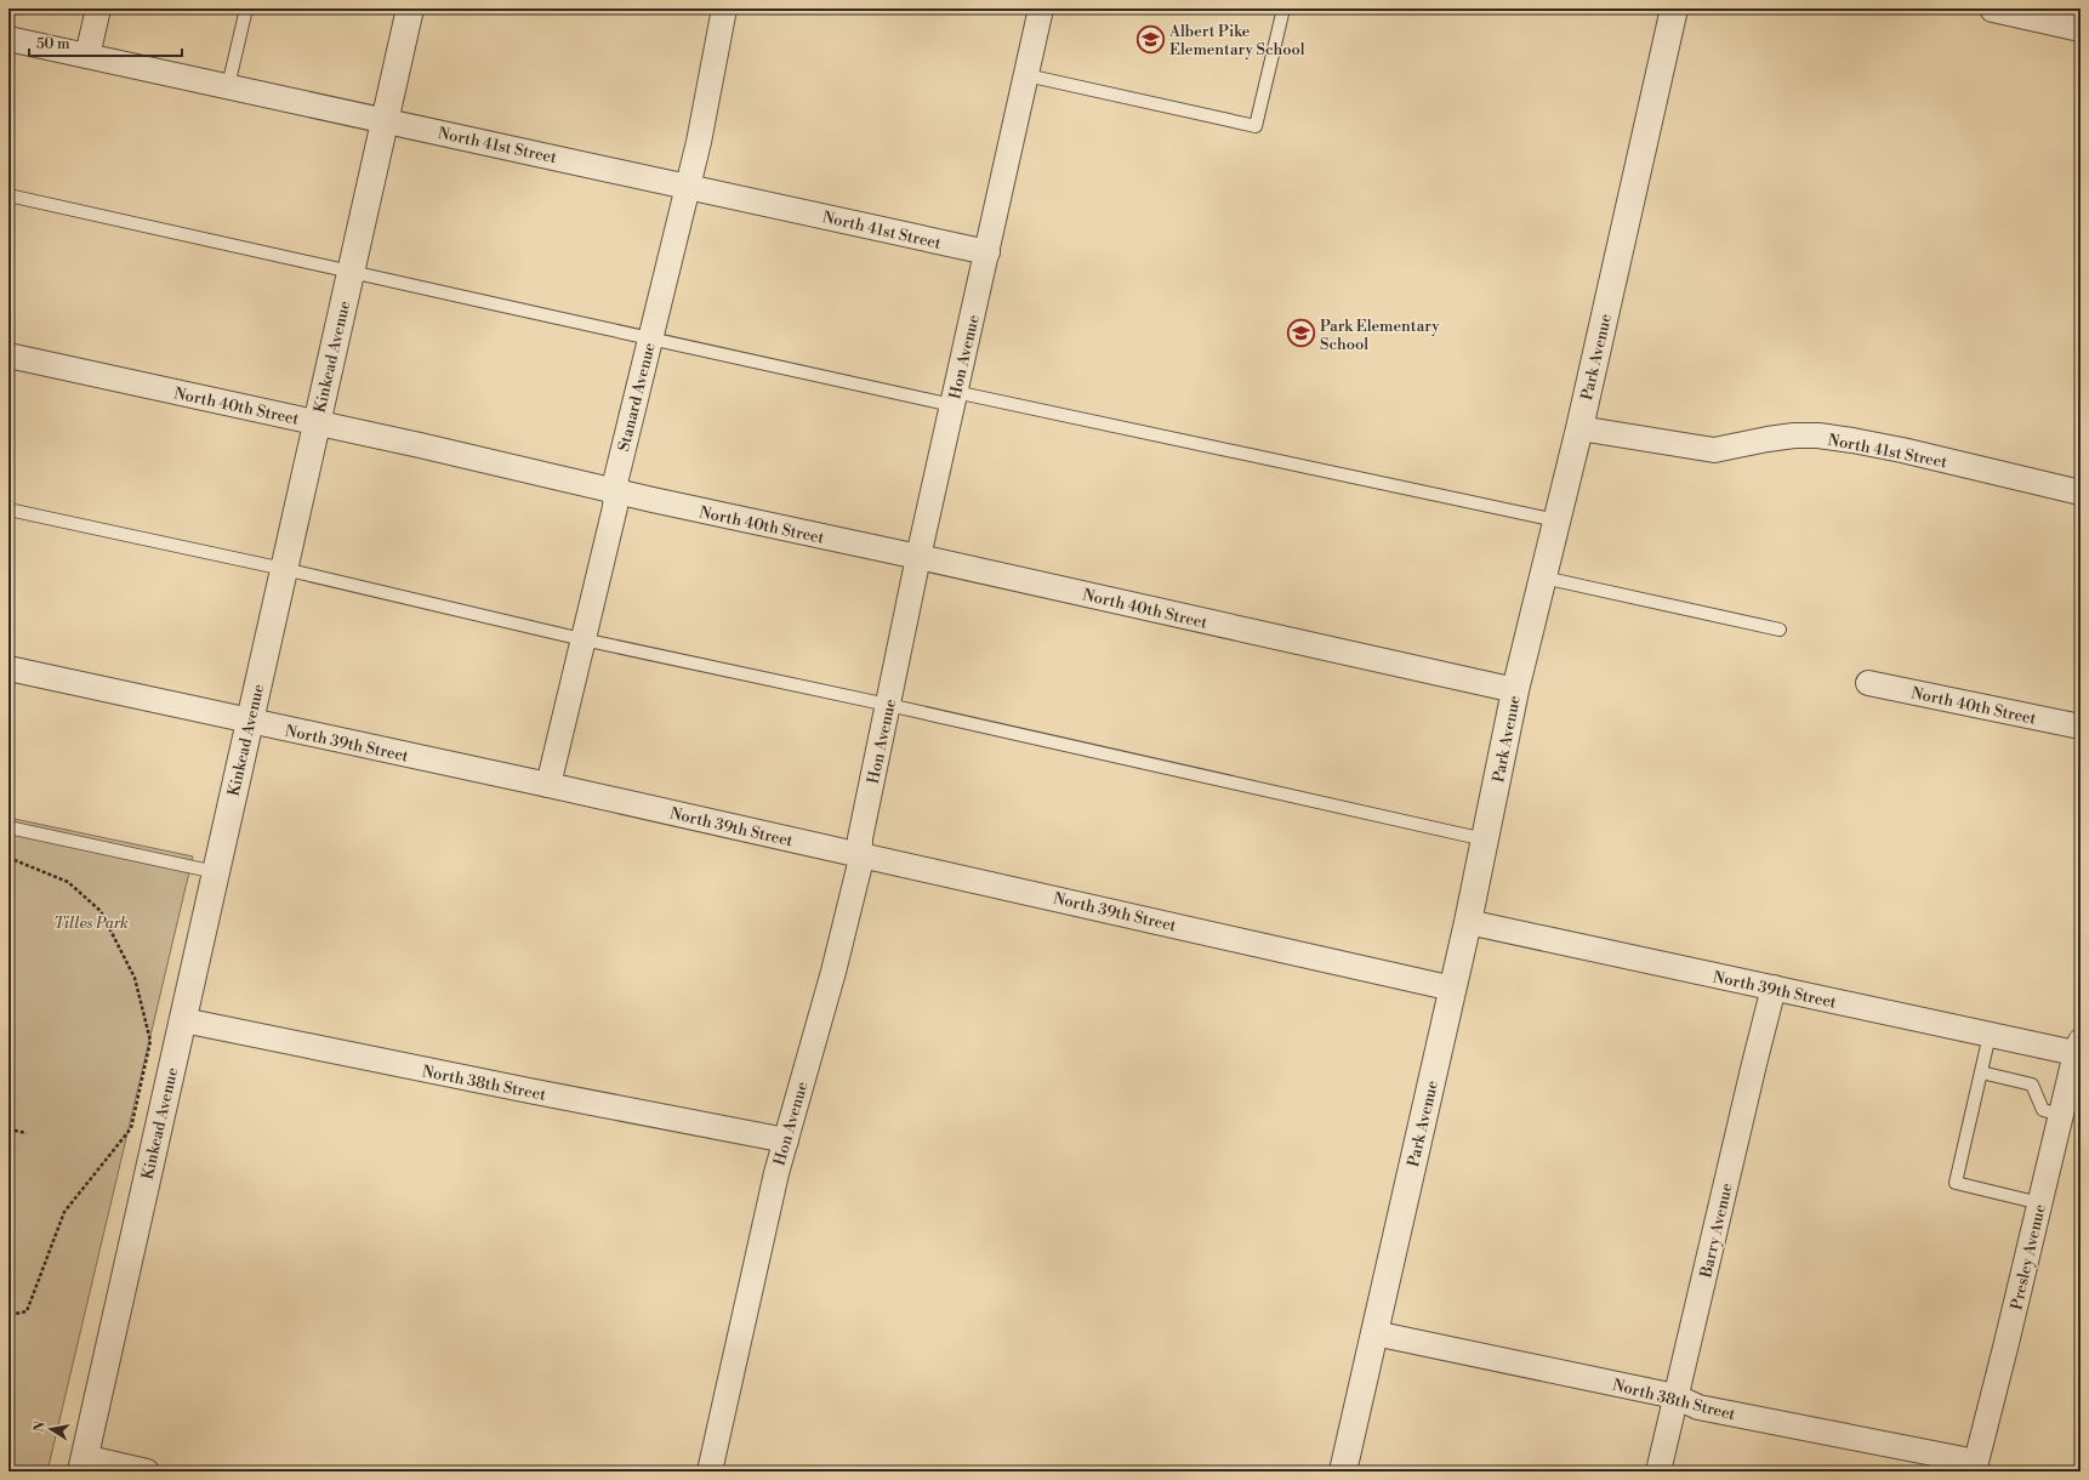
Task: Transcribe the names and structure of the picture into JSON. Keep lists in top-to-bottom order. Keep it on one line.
{"streets":{"street":["North 41st Street","Kinkead Avenue","Hon Avenue","Park Avenue","Stanard Avenue","North 40th Street","North 39th Street","North 38th Street","Barry Avenue","Presley Avenue"]},"crossings":[["North 41st Street","Kinkead Avenue"],["North 41st Street","Hon Avenue"],["North 41st Street","Park Avenue"],["North 41st Street","Stanard Avenue"],["Kinkead Avenue","North 40th Street"],["Kinkead Avenue","North 39th Street"],["Kinkead Avenue","North 38th Street"],["Hon Avenue","North 40th Street"],["Hon Avenue","North 39th Street"],["Hon Avenue","North 38th Street"],["Park Avenue","North 40th Street"],["Park Avenue","North 39th Street"],["Park Avenue","North 38th Street"],["Stanard Avenue","North 40th Street"],["Stanard Avenue","North 39th Street"],["North 39th Street","Barry Avenue"],["North 39th Street","Presley Avenue"],["North 38th Street","Barry Avenue"],["North 38th Street","Presley Avenue"]],"parks":["Tilles Park"],"places":{"school or university":["Albert Pike Elementary School","Park Elementary School"]},"scale_bar":"50 m","north":"left"}
